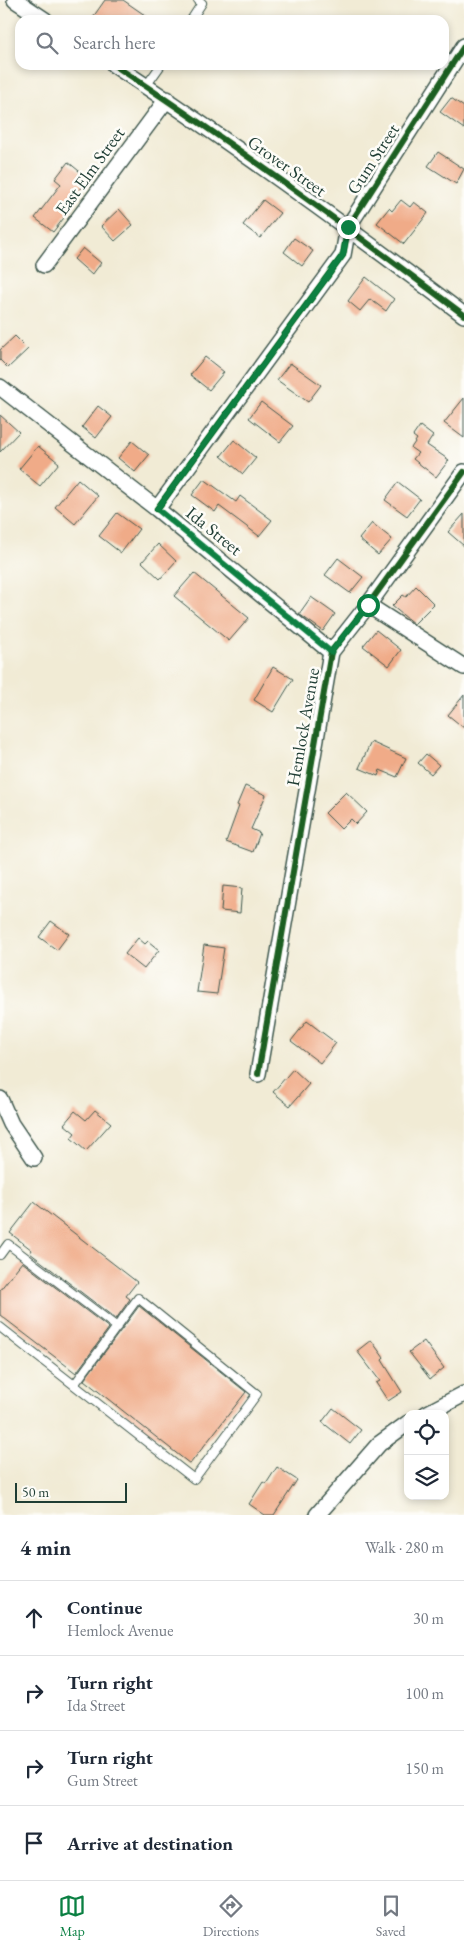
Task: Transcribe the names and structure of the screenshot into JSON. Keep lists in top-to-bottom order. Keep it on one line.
{"streets":{"street":["Gum Street","Grover Street","East Elm Street","Ida Street","Hemlock Avenue"]},"crossings":[["Gum Street","Grover Street"],["Gum Street","Ida Street"],["Grover Street","East Elm Street"],["Ida Street","Hemlock Avenue"]],"scale_bar":"50 m","page":{"search":"Search here","scale":"50 m","heading":["4 min","Walk · 280 m"],"list":[["Continue","Hemlock Avenue","30 m"],["Turn right","Ida Street","100 m"],["Turn right","Gum Street","150 m"],"Arrive at destination"],"nav":["Map","Directions","Saved"]}}
